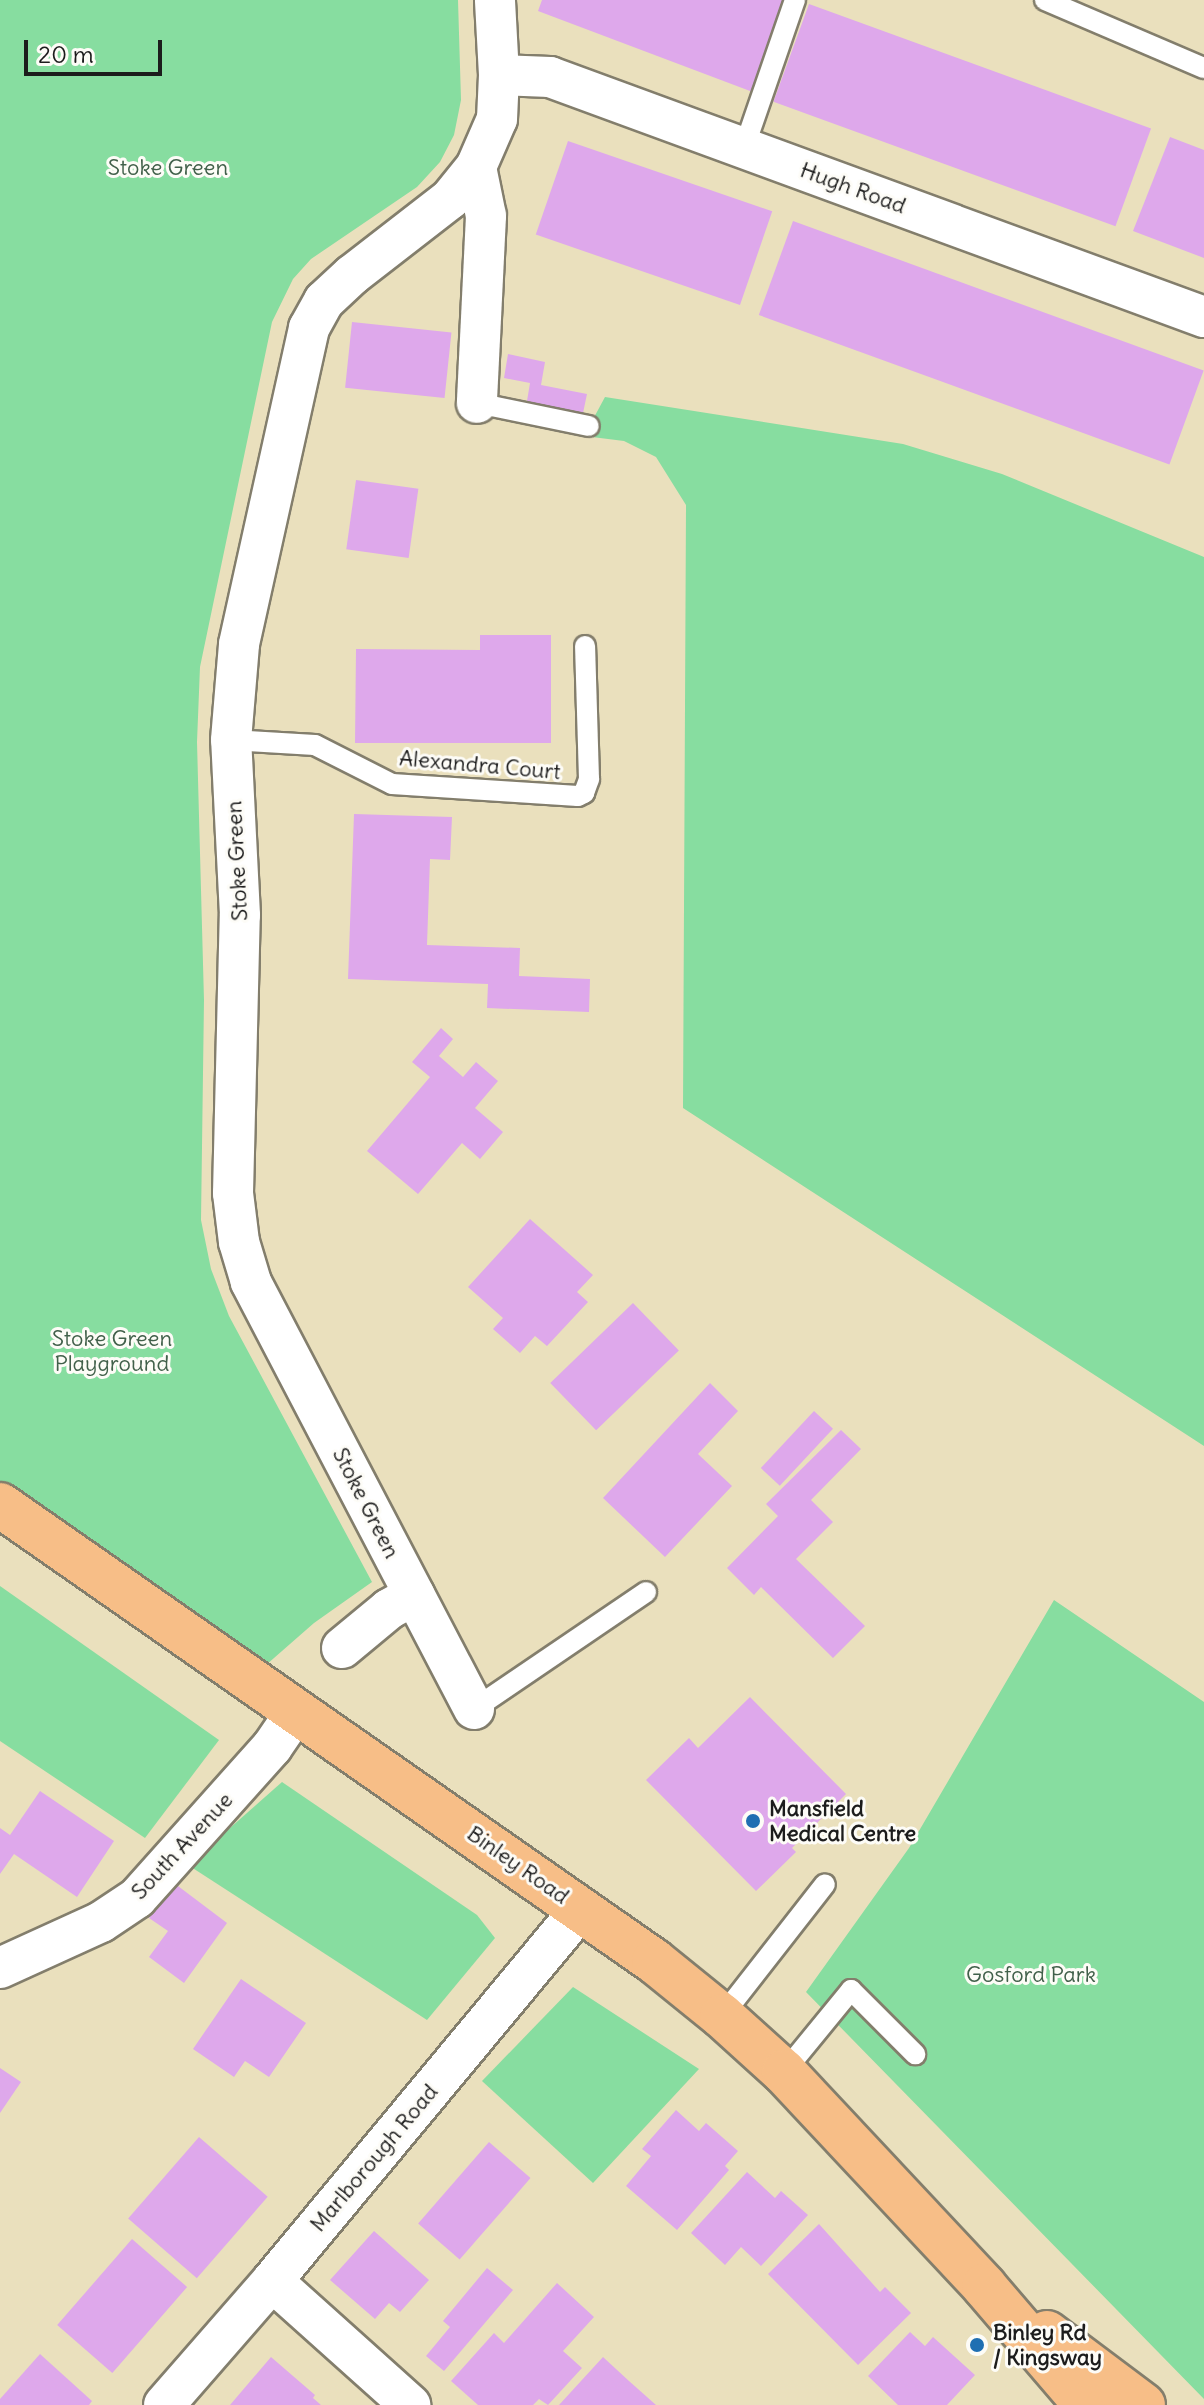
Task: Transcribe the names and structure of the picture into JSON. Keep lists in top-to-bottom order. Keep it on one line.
{"streets":{"main road":["Binley Road"],"street":["Hugh Road","Stoke Green","South Avenue","Marlborough Road"],"lane":["Alexandra Court"]},"crossings":[["Hugh Road","Stoke Green"],["Alexandra Court","Stoke Green"],["South Avenue","Binley Road"],["Binley Road","Marlborough Road"]],"parks":["Stoke Green","Stoke Green Playground","Gosford Park"],"places":["Mansfield Medical Centre","Binley Rd / Kingsway"],"scale_bar":"20 m"}
